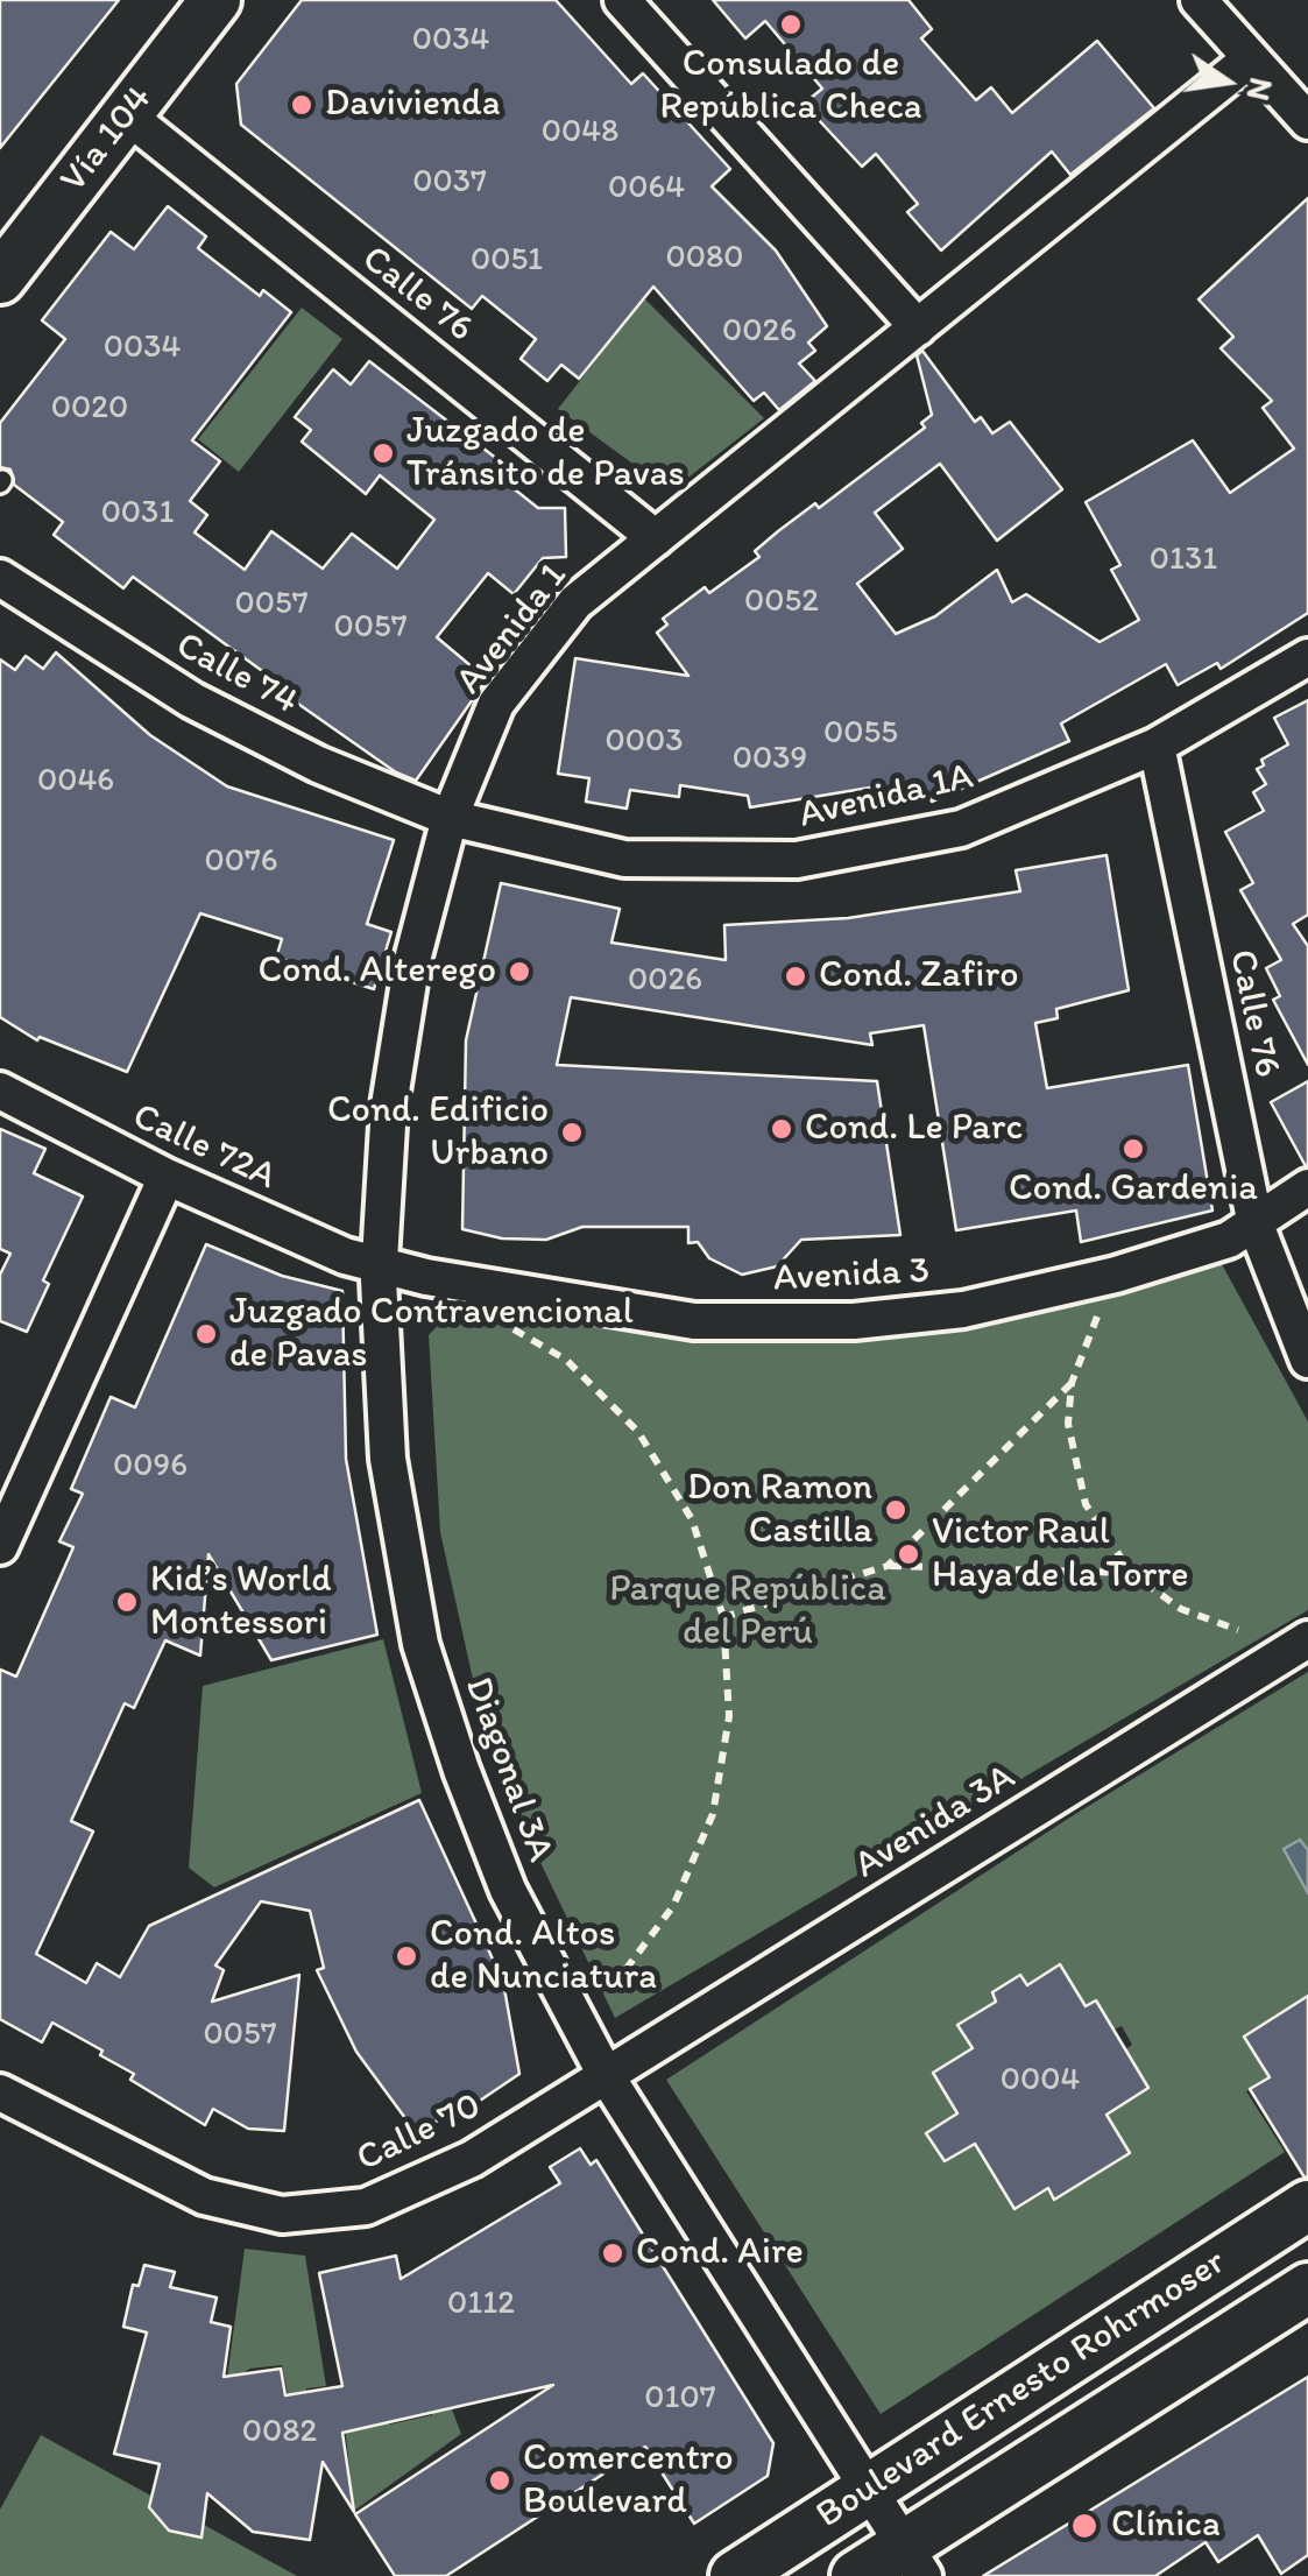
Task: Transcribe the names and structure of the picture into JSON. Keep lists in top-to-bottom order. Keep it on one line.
{"streets":{"main road":["Vía 104","Boulevard Ernesto Rohrmoser"],"street":["Calle 76","Avenida 1","Calle 74","Avenida 1A","Calle 72A","Avenida 3","Diagonal 3A","Avenida 3A","Calle 70"]},"crossings":[["Vía 104","Calle 76"],["Calle 76","Avenida 1"],["Calle 76","Avenida 1A"],["Calle 76","Avenida 3"],["Avenida 1","Calle 74"],["Avenida 1","Avenida 1A"],["Avenida 1","Calle 72A"],["Avenida 1","Avenida 3"],["Avenida 1","Diagonal 3A"],["Calle 74","Avenida 1A"],["Calle 72A","Avenida 3"],["Calle 72A","Diagonal 3A"],["Avenida 3","Diagonal 3A"],["Diagonal 3A","Avenida 3A"],["Diagonal 3A","Calle 70"],["Diagonal 3A","Boulevard Ernesto Rohrmoser"],["Avenida 3A","Calle 70"]],"parks":["Parque República del Perú"],"places":["Consulado de República Checa","Davivienda","Juzgado de Tránsito de Pavas","Cond. Alterego","Cond. Zafiro","Cond. Le Parc","Cond. Edificio Urbano","Cond. Gardenia","Juzgado Contravencional de Pavas","Don Ramon Castilla","Victor Raul Haya de la Torre","Kid’s World Montessori","Cond. Altos de Nunciatura","Cond. Aire","Comercentro Boulevard","Clínica"],"house_numbers":["0034","0048","0037","0064","0080","0051","0026","0034","0020","0031","0131","0052","0057","0057","0055","0003","0039","0046","0076","0026","0096","0057","0004","0112","0107","0082"],"north":"right"}
